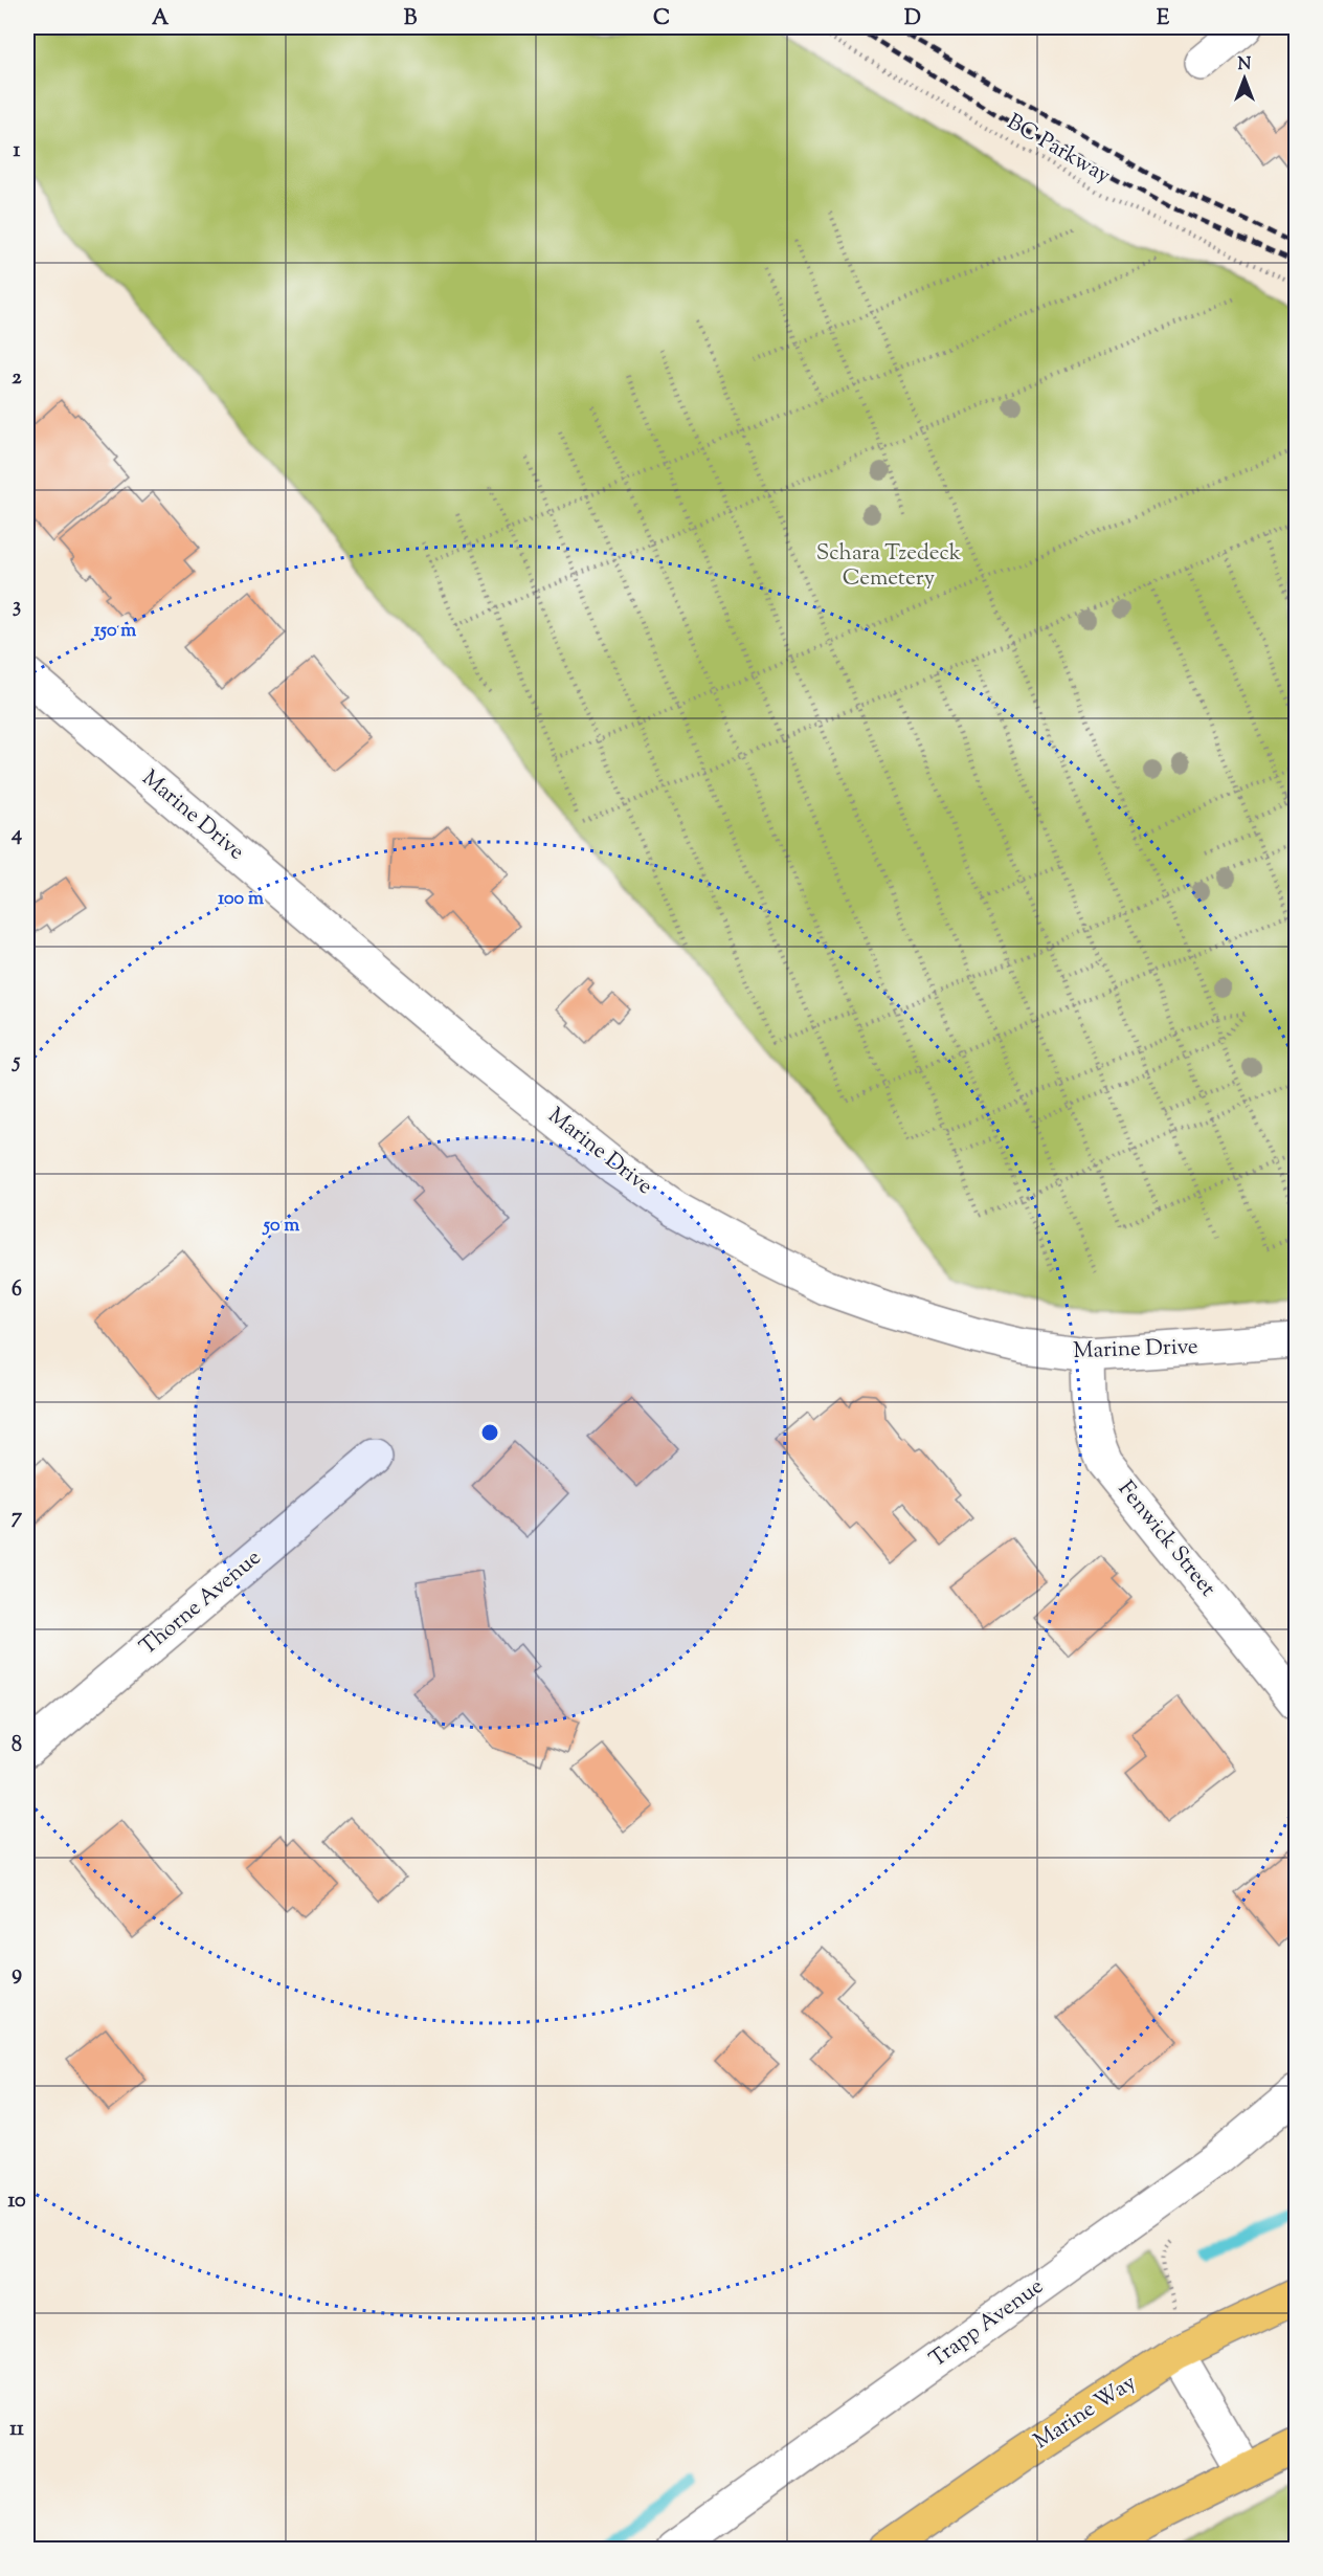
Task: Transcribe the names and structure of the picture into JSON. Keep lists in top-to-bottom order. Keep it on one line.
{"streets":{"main road":["Marine Way"],"street":["Marine Drive","Fenwick Street","Thorne Avenue","Trapp Avenue"],"path":["BC Parkway"]},"crossings":[["Marine Drive","Fenwick Street"]],"parks":["Schara Tzedeck Cemetery"],"north":"top","grid":{"columns":["A","B","C","D","E"],"rows":["1","2","3","4","5","6","7","8","9","10","11"]},"rings":["150 m","100 m","50 m"]}
